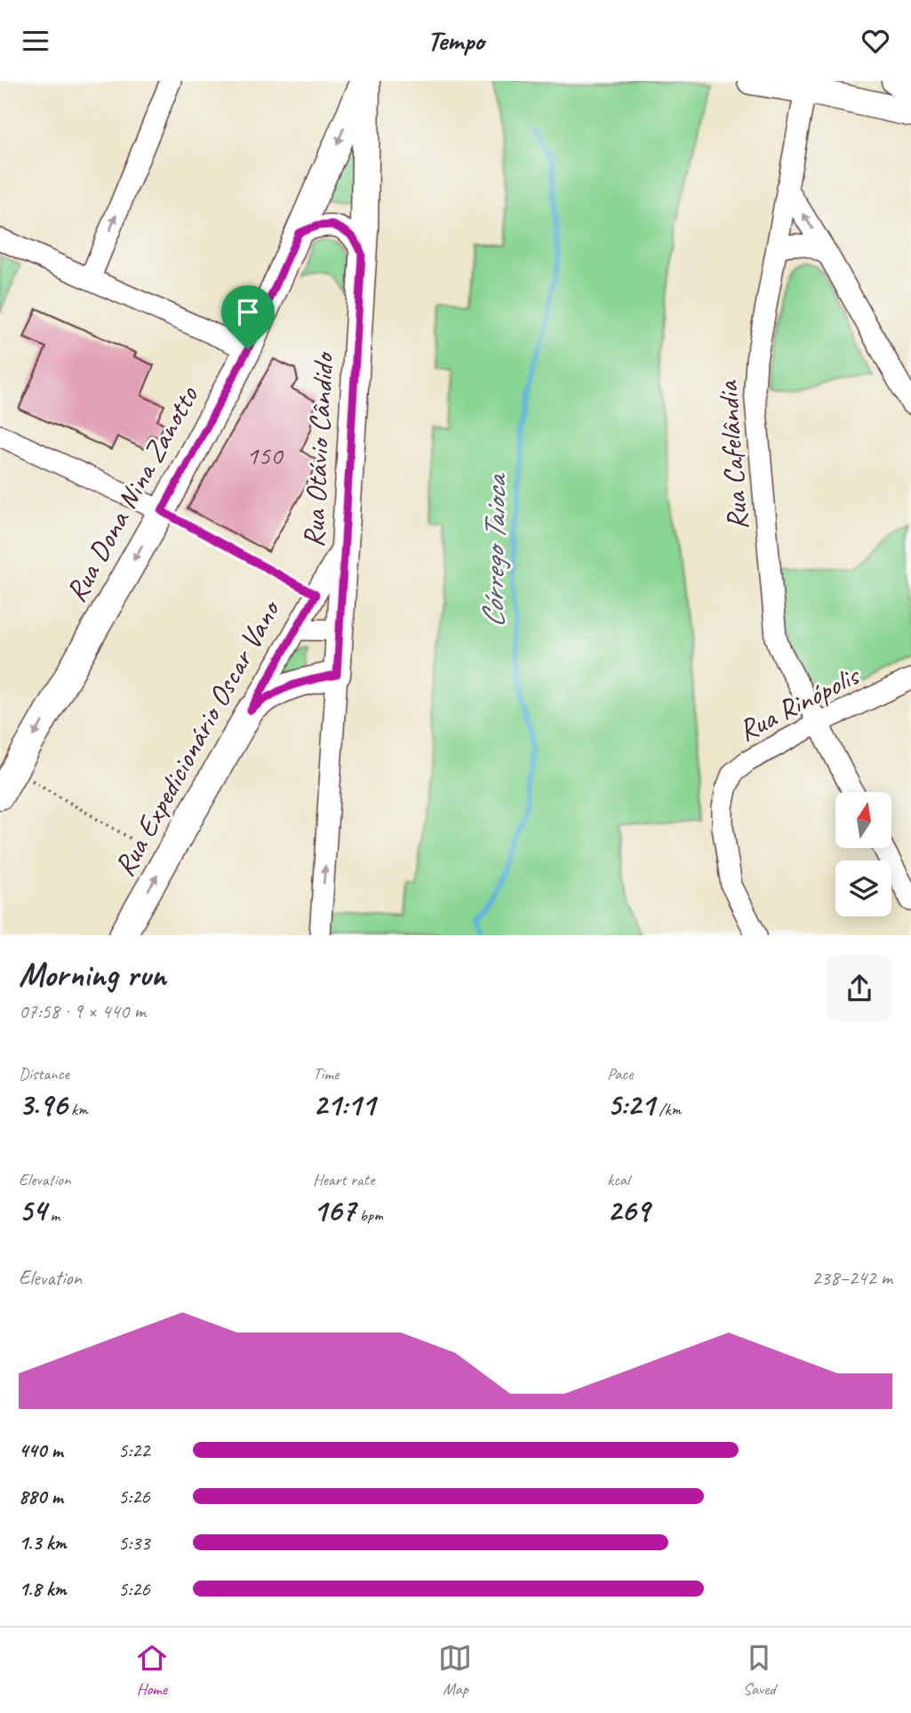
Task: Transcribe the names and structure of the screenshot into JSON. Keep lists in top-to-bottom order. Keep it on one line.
{"streets":{"main road":["Rua Otávio Cândido","Rua Dona Nina Zanotto","Rua Expedicionário Oscar Vano"],"street":["Rua Cafelândia","Rua Rinópolis"]},"crossings":[["Rua Otávio Cândido","Rua Dona Nina Zanotto"],["Rua Otávio Cândido","Rua Expedicionário Oscar Vano"],["Rua Cafelândia","Rua Rinópolis"]],"one_way":["Rua Dona Nina Zanotto"],"water":["Córrego Taioca"],"house_numbers":["150"],"north":"top","page":{"header":"Tempo","heading":["Morning run","07:58 · 9 × 440 m"],"stats":[["Distance","3.96 km"],["Time","21:11"],["Pace","5:21 /km"],["Elevation","54 m"],["Heart rate","167 bpm"],["kcal","269"]],"chart":["Elevation","238–242 m"],"list":[{"name":"440 m","note":"5:22"},{"name":"880 m","note":"5:26"},{"name":"1.3 km","note":"5:33"},{"name":"1.8 km","note":"5:26"}],"tabs":["Home","Map","Saved"]}}
